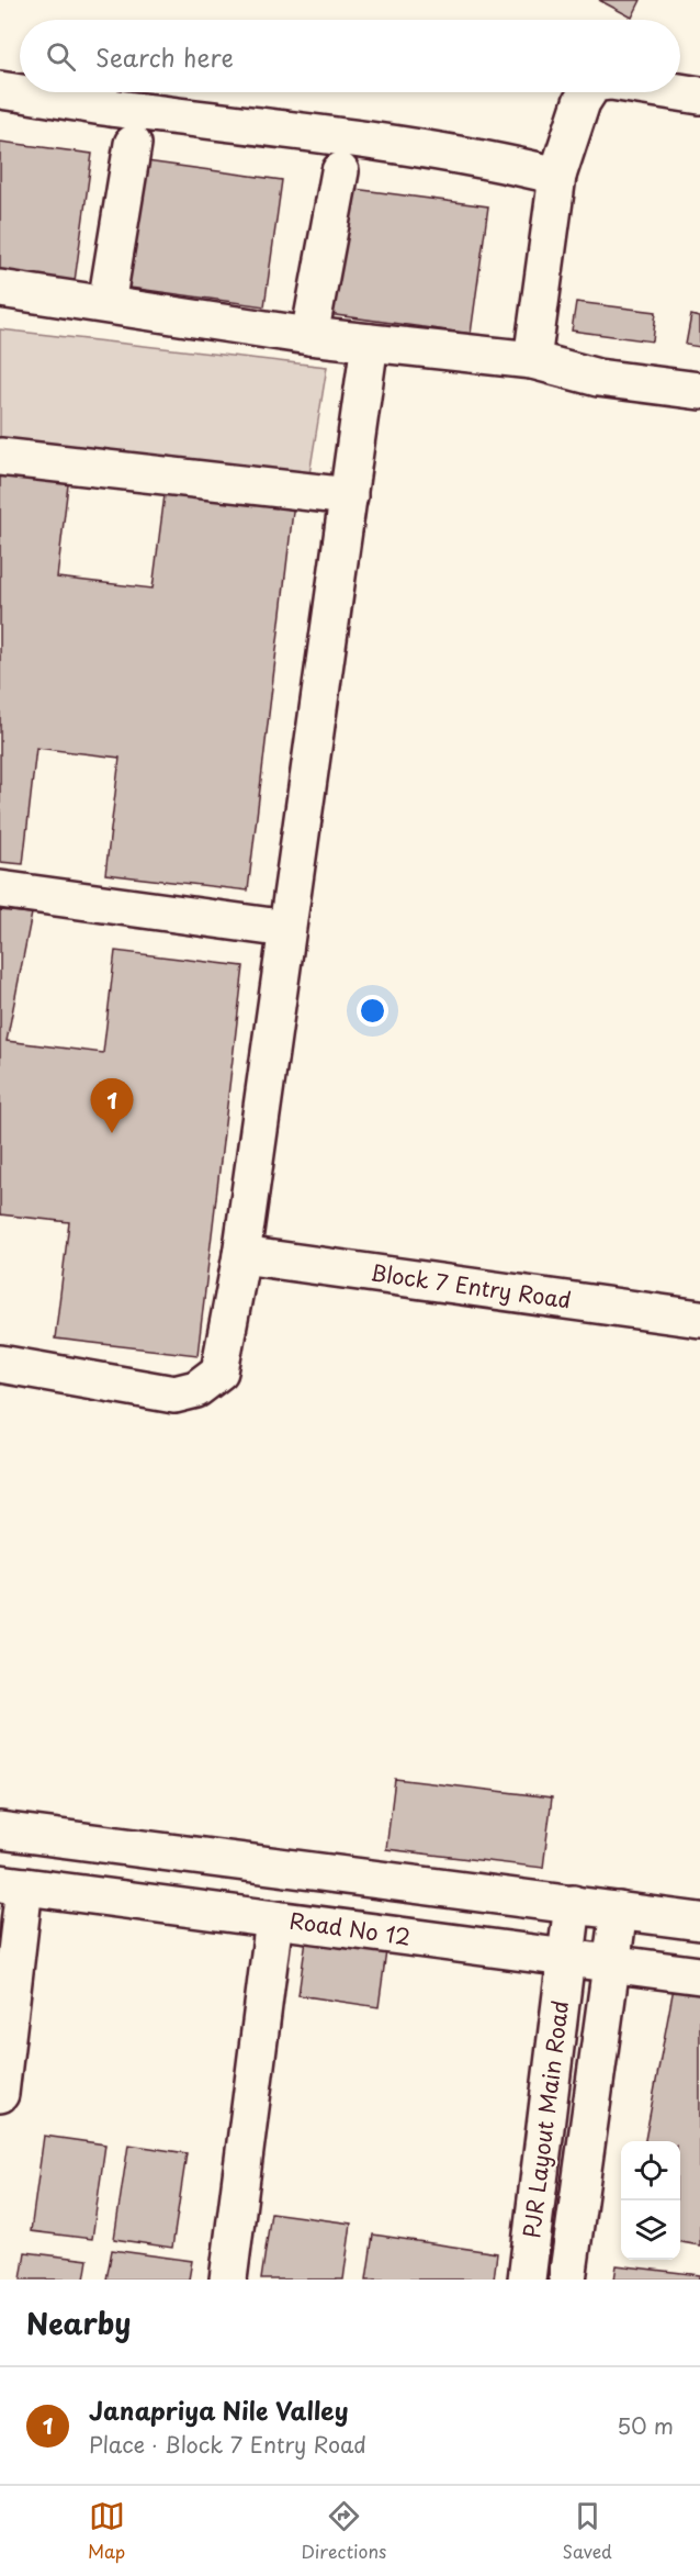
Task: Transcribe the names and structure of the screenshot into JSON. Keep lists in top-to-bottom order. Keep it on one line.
{"streets":{"street":["Block 7 Entry Road","Road No 12","PJR Layout Main Road"]},"crossings":[["Road No 12","PJR Layout Main Road"]],"page":{"search":"Search here","pins":"1","heading":"Nearby","list":[{"mark":"1","name":"Janapriya Nile Valley","note":"Place · Block 7 Entry Road","value":"50 m"}],"nav":["Map","Directions","Saved"]}}
